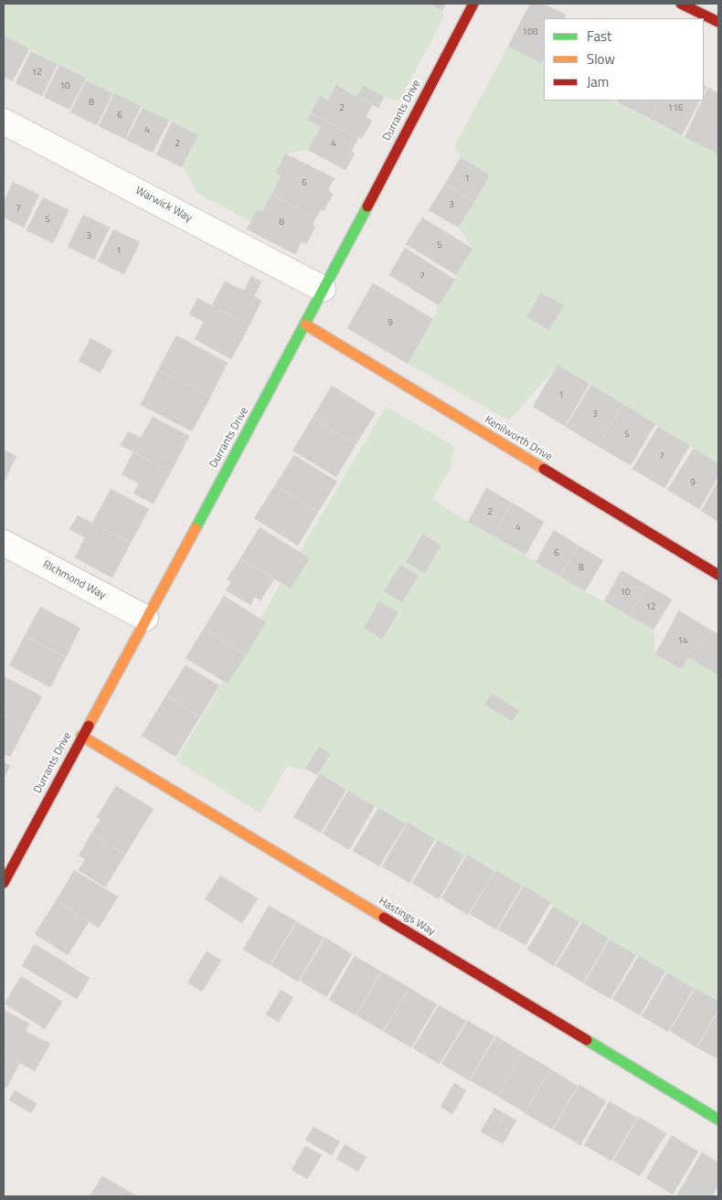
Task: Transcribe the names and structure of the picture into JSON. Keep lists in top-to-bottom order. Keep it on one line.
{"streets":{"street":["Durrants Drive","Warwick Way","Kenilworth Drive","Richmond Way","Hastings Way"]},"crossings":[["Durrants Drive","Warwick Way"],["Durrants Drive","Kenilworth Drive"],["Durrants Drive","Richmond Way"],["Durrants Drive","Hastings Way"]],"house_numbers":["108","12","10","8","2","116","6","4","2","4","1","6","3","7","5","8","3","5","1","7","9","1","3","5","7","9","2","4","6","8","10","12","14"],"legend":["Fast","Slow","Jam"]}
